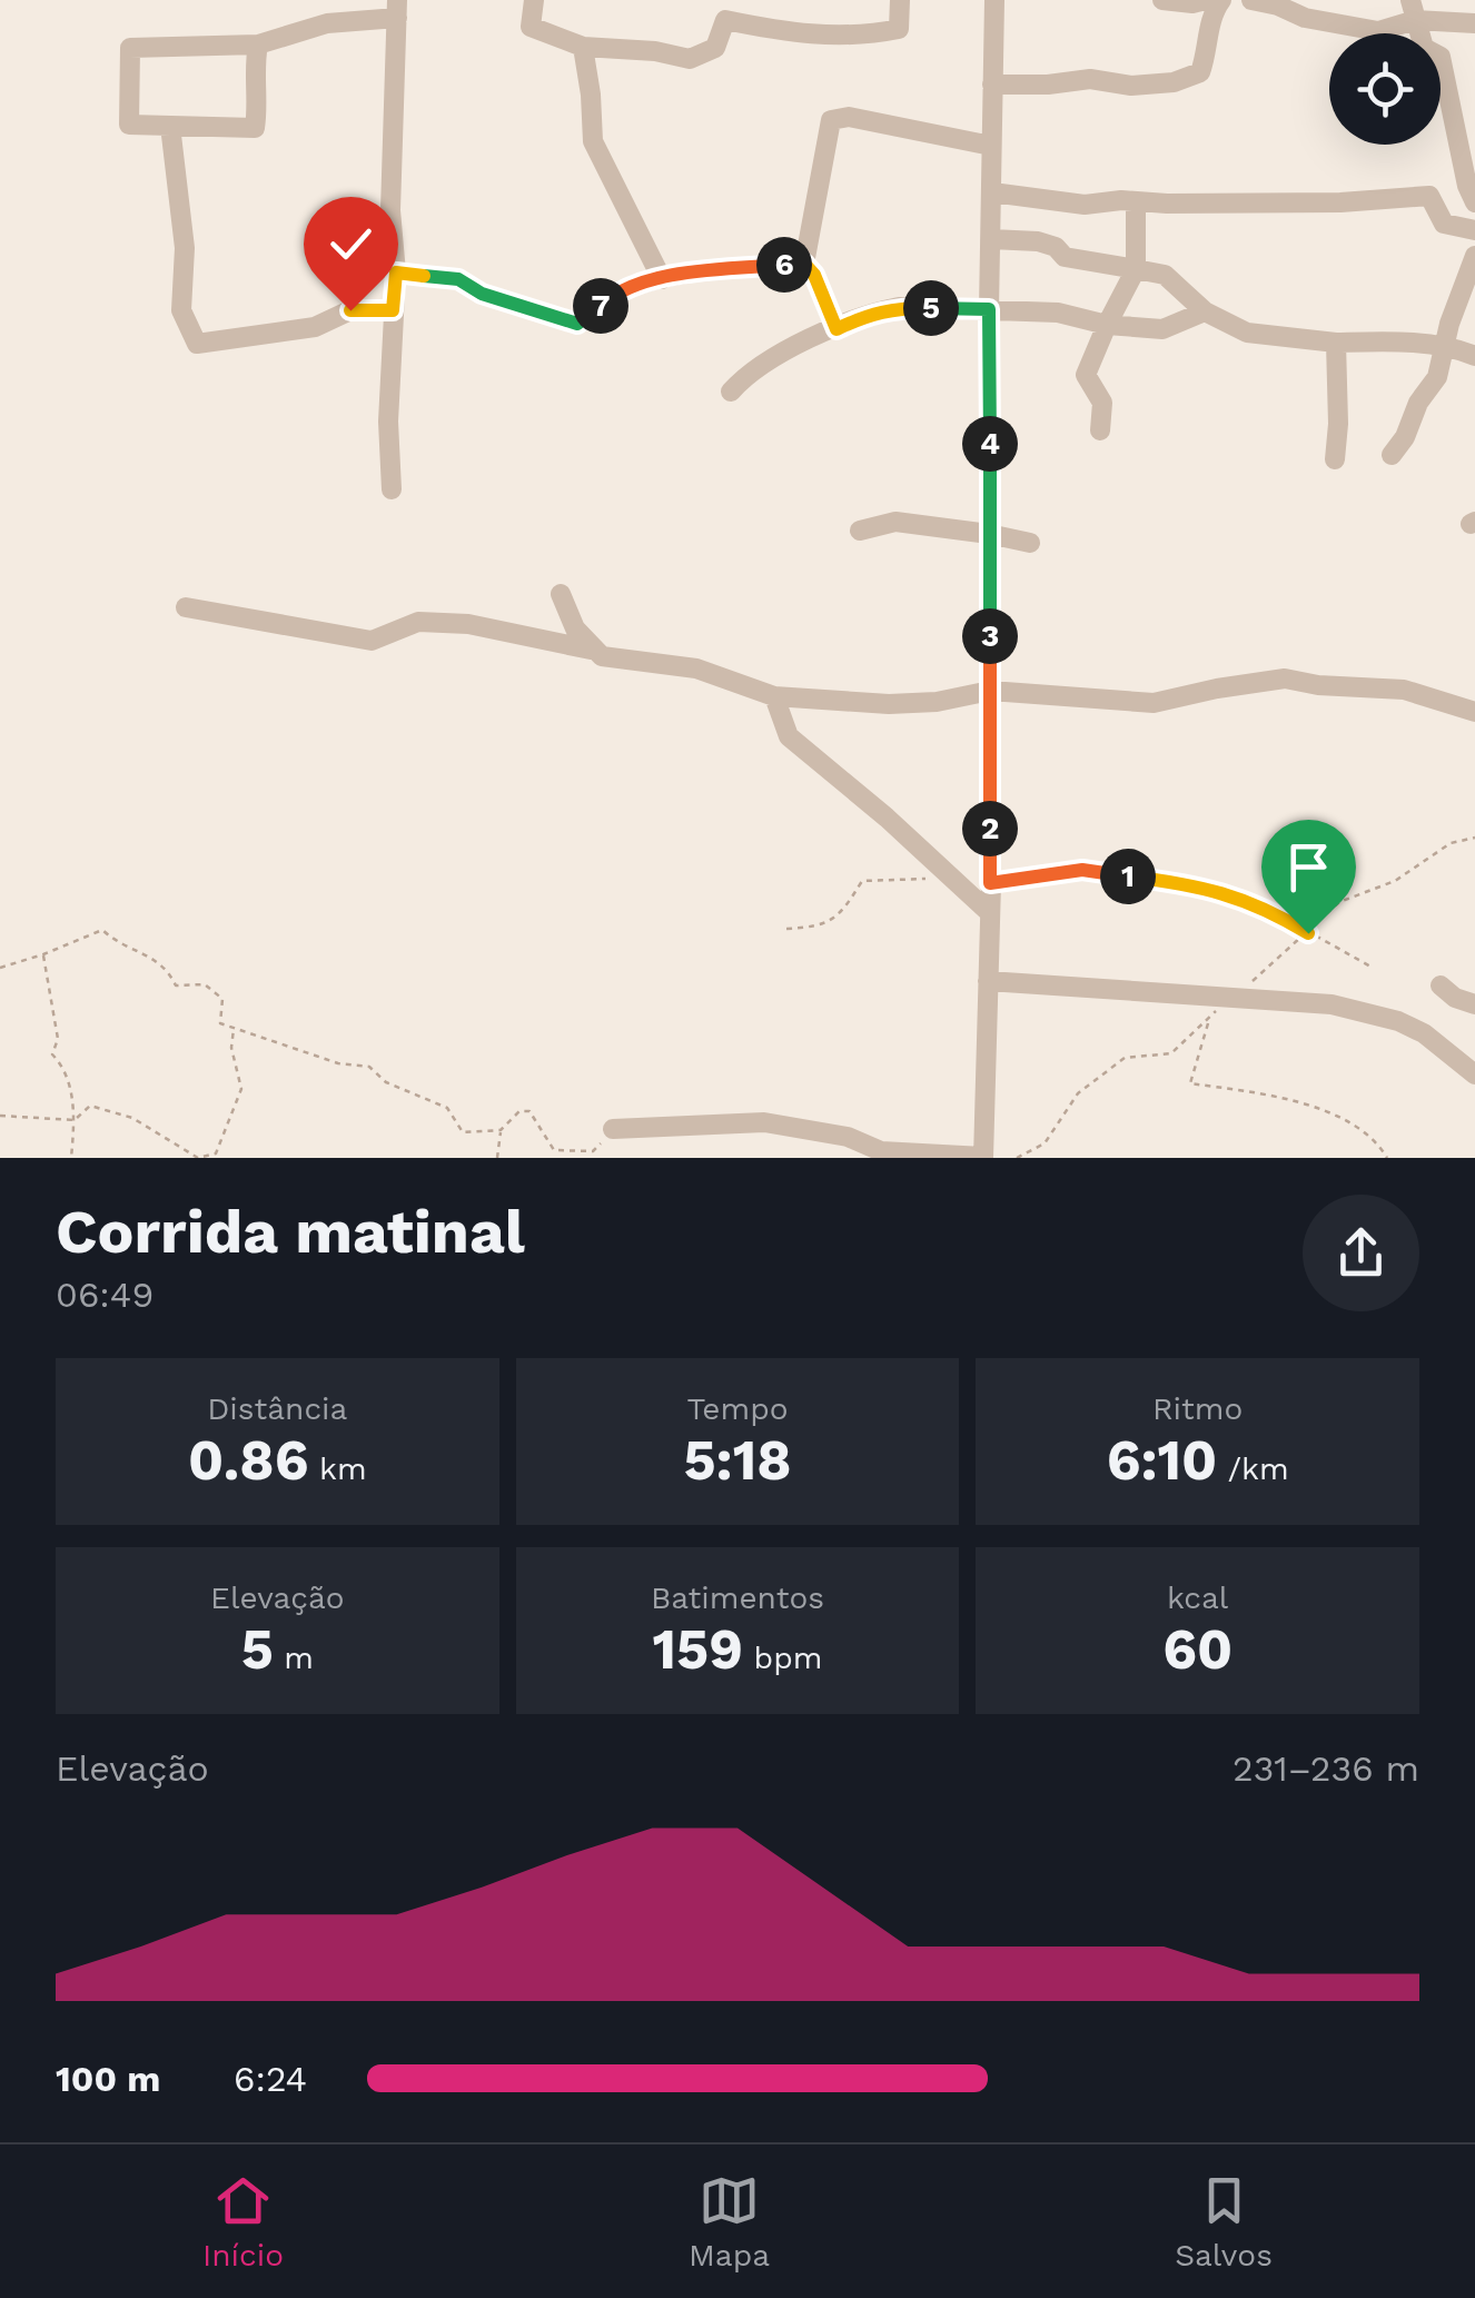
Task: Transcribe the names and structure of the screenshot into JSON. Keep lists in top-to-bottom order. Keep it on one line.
{"page":{"pins":["6","7","5","4","3","2","1"],"heading":["Corrida matinal","06:49"],"stats":[["Distância","0.86 km"],["Tempo","5:18"],["Ritmo","6:10 /km"],["Elevação","5 m"],["Batimentos","159 bpm"],["kcal","60"]],"chart":["Elevação","231–236 m"],"list":[{"name":"100 m","note":"6:24"}],"tabs":["Início","Mapa","Salvos"]}}
